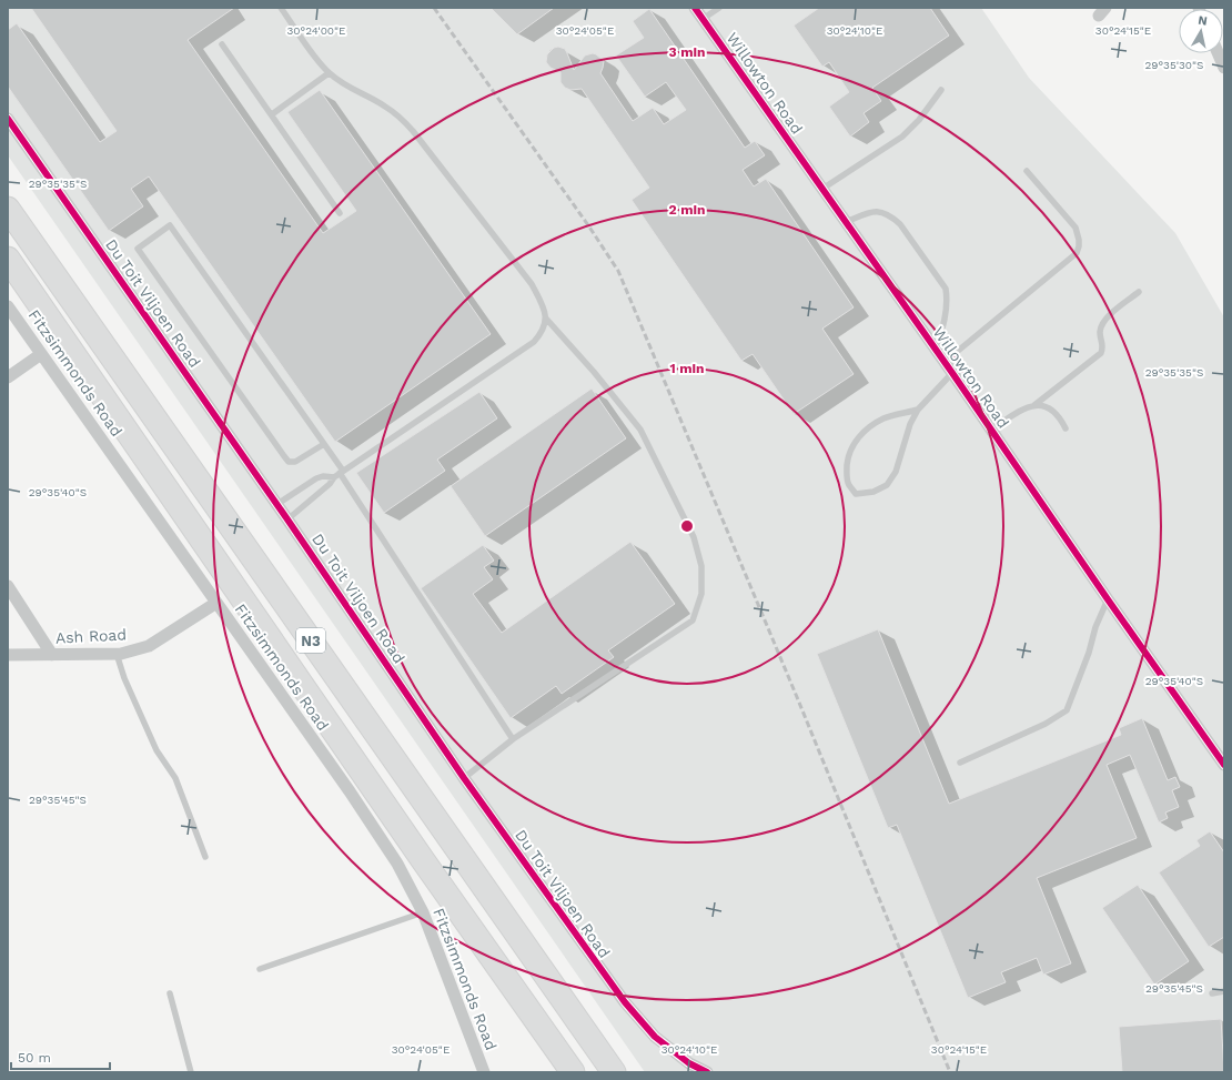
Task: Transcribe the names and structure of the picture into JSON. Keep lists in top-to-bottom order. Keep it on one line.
{"streets":{"highway":["N3"],"street":["Willowton Road","Du Toit Viljoen Road","Fitzsimmonds Road","Ash Road"]},"crossings":[["Fitzsimmonds Road","Ash Road"]],"scale_bar":"50 m","north":"top","coordinates":["30°24'00\"E","30°24'05\"E","30°24'10\"E","30°24'15\"E","29°35'30\"S","29°35'35\"S","29°35'40\"S","29°35'45\"S"],"rings":["3 min","2 min","1 min"]}
